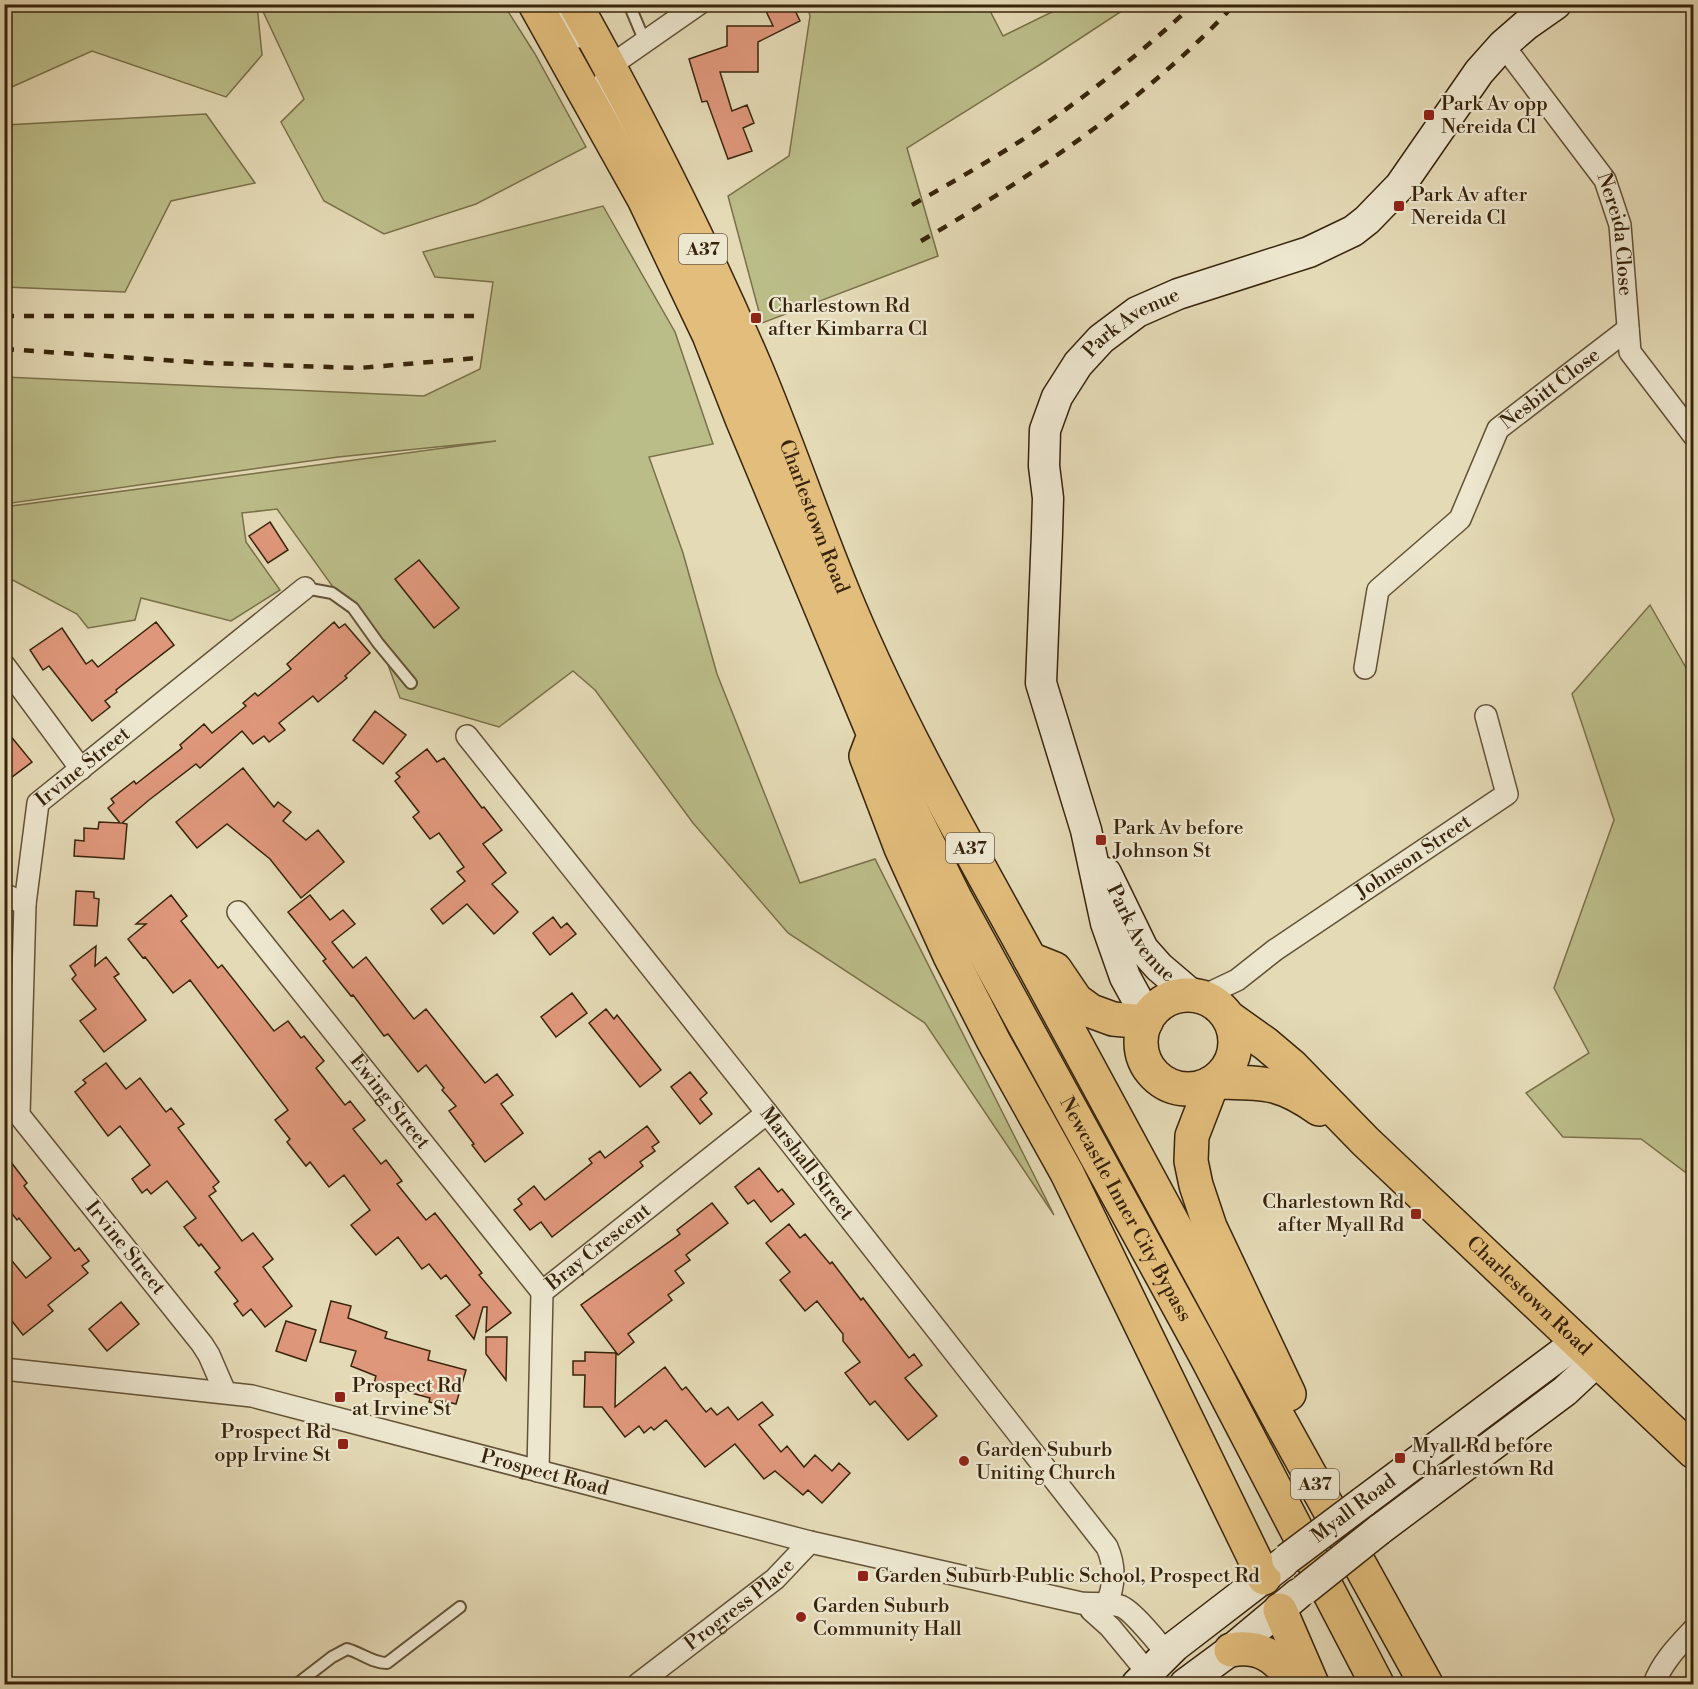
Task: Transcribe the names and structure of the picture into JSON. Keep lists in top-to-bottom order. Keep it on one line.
{"streets":{"main road":["A37","Park Avenue","Charlestown Road","Newcastle Inner City Bypass","Myall Road"],"street":["Nereida Close","Nesbitt Close","Irvine Street","Johnson Street","Ewing Street","Marshall Street","Bray Crescent","Prospect Road","Progress Place"]},"crossings":[["Nereida Close","Park Avenue"],["Nereida Close","Nesbitt Close"],["Park Avenue","Charlestown Road"],["Park Avenue","Johnson Street"],["Charlestown Road","Johnson Street"],["Charlestown Road","Newcastle Inner City Bypass"],["Charlestown Road","Myall Road"],["Irvine Street","Prospect Road"],["Ewing Street","Bray Crescent"],["Marshall Street","Bray Crescent"],["Marshall Street","Prospect Road"],["Bray Crescent","Prospect Road"],["Prospect Road","Myall Road"],["Prospect Road","Progress Place"]],"places":{"transit":["Park Av opp Nereida Cl","Park Av after Nereida Cl","Charlestown Rd after Kimbarra Cl","Park Av before Johnson St","Charlestown Rd after Myall Rd","Prospect Rd at Irvine St","Prospect Rd opp Irvine St","Myall Rd before Charlestown Rd","Garden Suburb Public School, Prospect Rd"],"other":["Garden Suburb Uniting Church","Garden Suburb Community Hall"]}}
